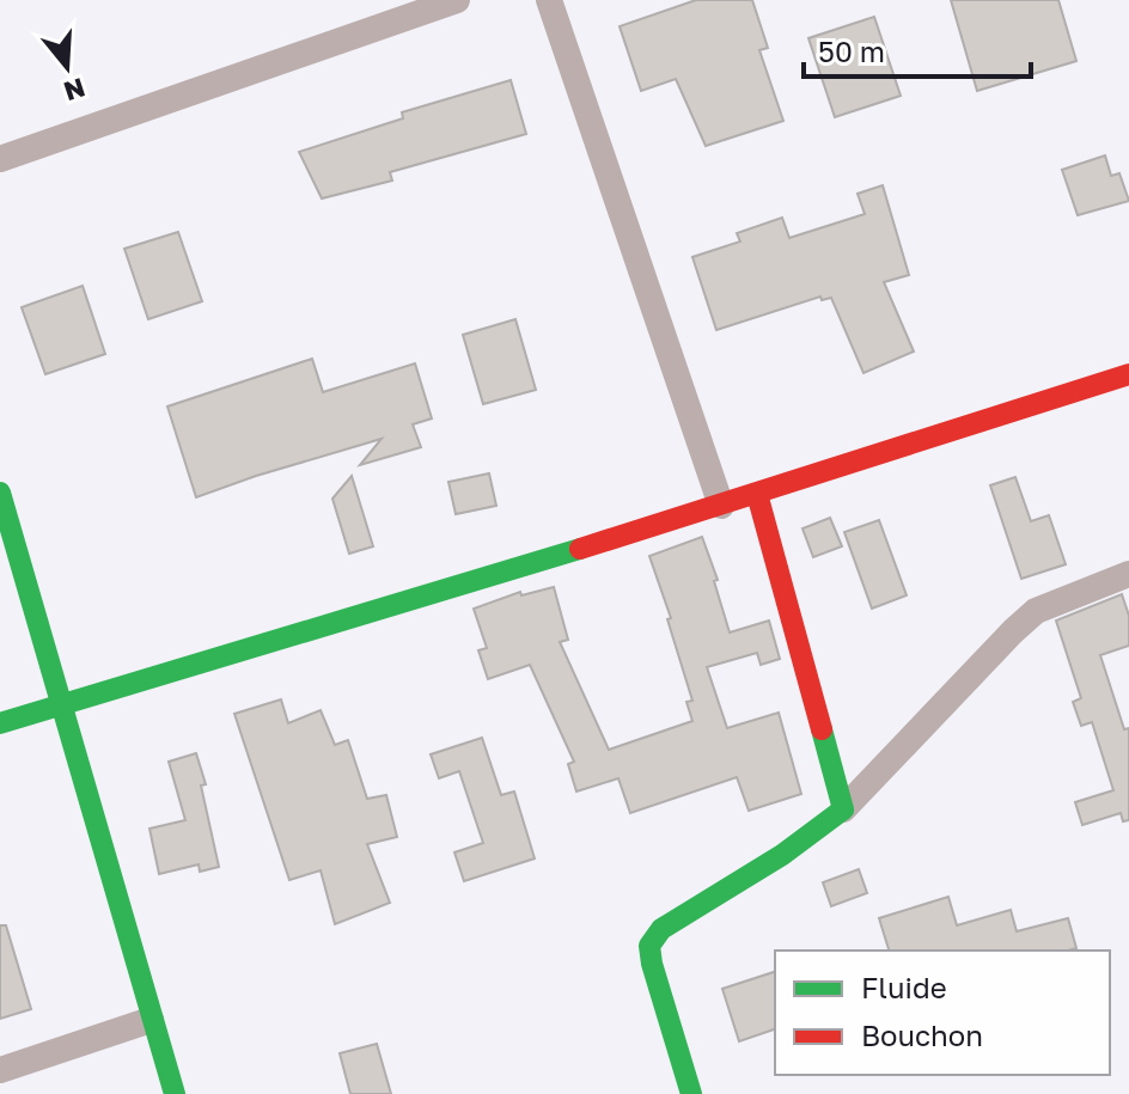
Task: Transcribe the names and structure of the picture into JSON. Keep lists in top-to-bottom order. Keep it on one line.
{"legend":["Fluide","Bouchon"],"scale_bar":"50 m","north":"bottom"}
